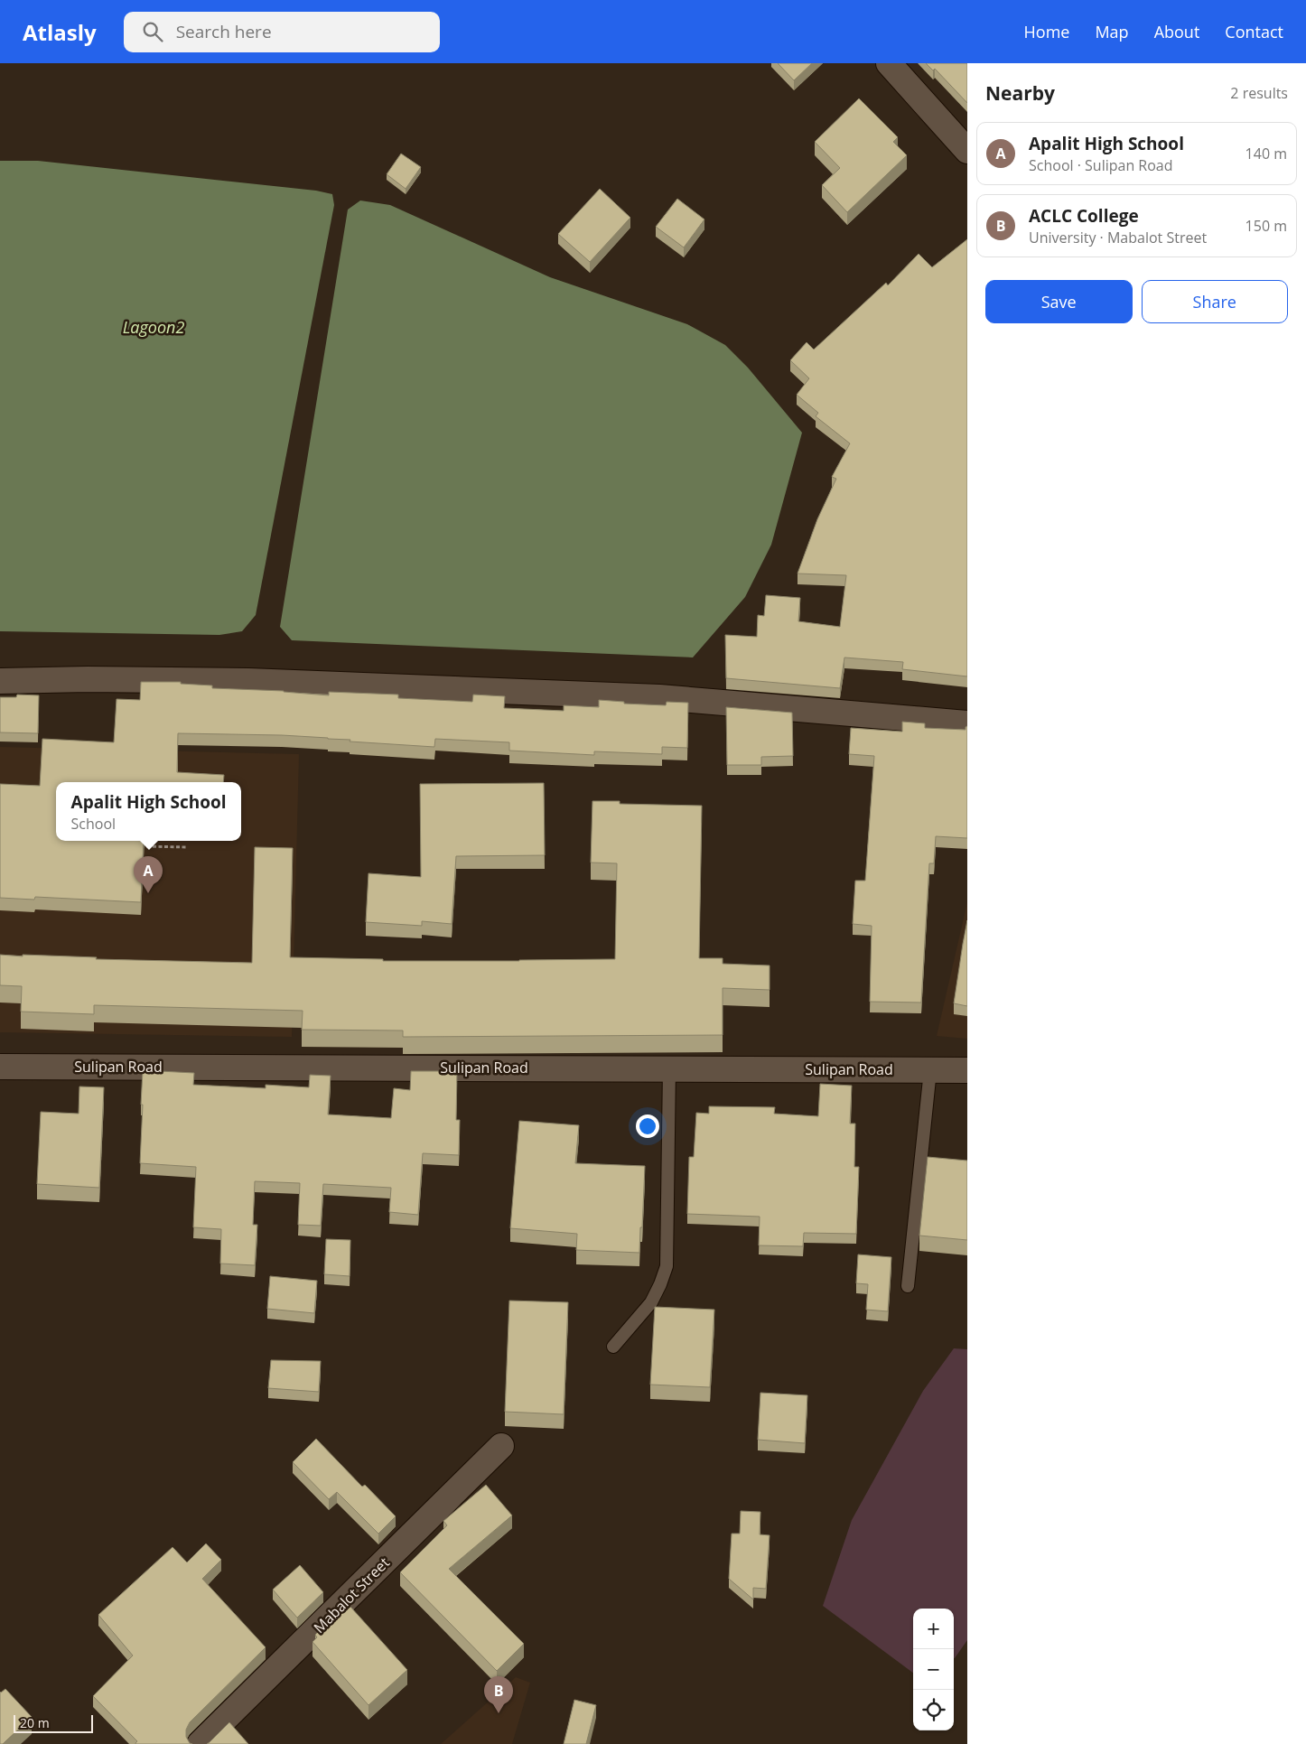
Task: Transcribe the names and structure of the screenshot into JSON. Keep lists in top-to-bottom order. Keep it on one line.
{"streets":{"street":["Sulipan Road","Mabalot Street"]},"water":["Lagoon2"],"scale_bar":"20 m","page":{"header":"Atlasly","search":"Search here","nav":["Home","Map","About","Contact"],"heading":["Nearby","2 results"],"list":[{"mark":"A","name":"Apalit High School","note":"School · Sulipan Road","value":"140 m"},{"mark":"B","name":"ACLC College","note":"University · Mabalot Street","value":"150 m"}],"buttons":["Save","Share"],"popup":["Apalit High School","School"],"pins":["A","B"],"map_buttons":["+","−"],"scale":"20 m"}}
